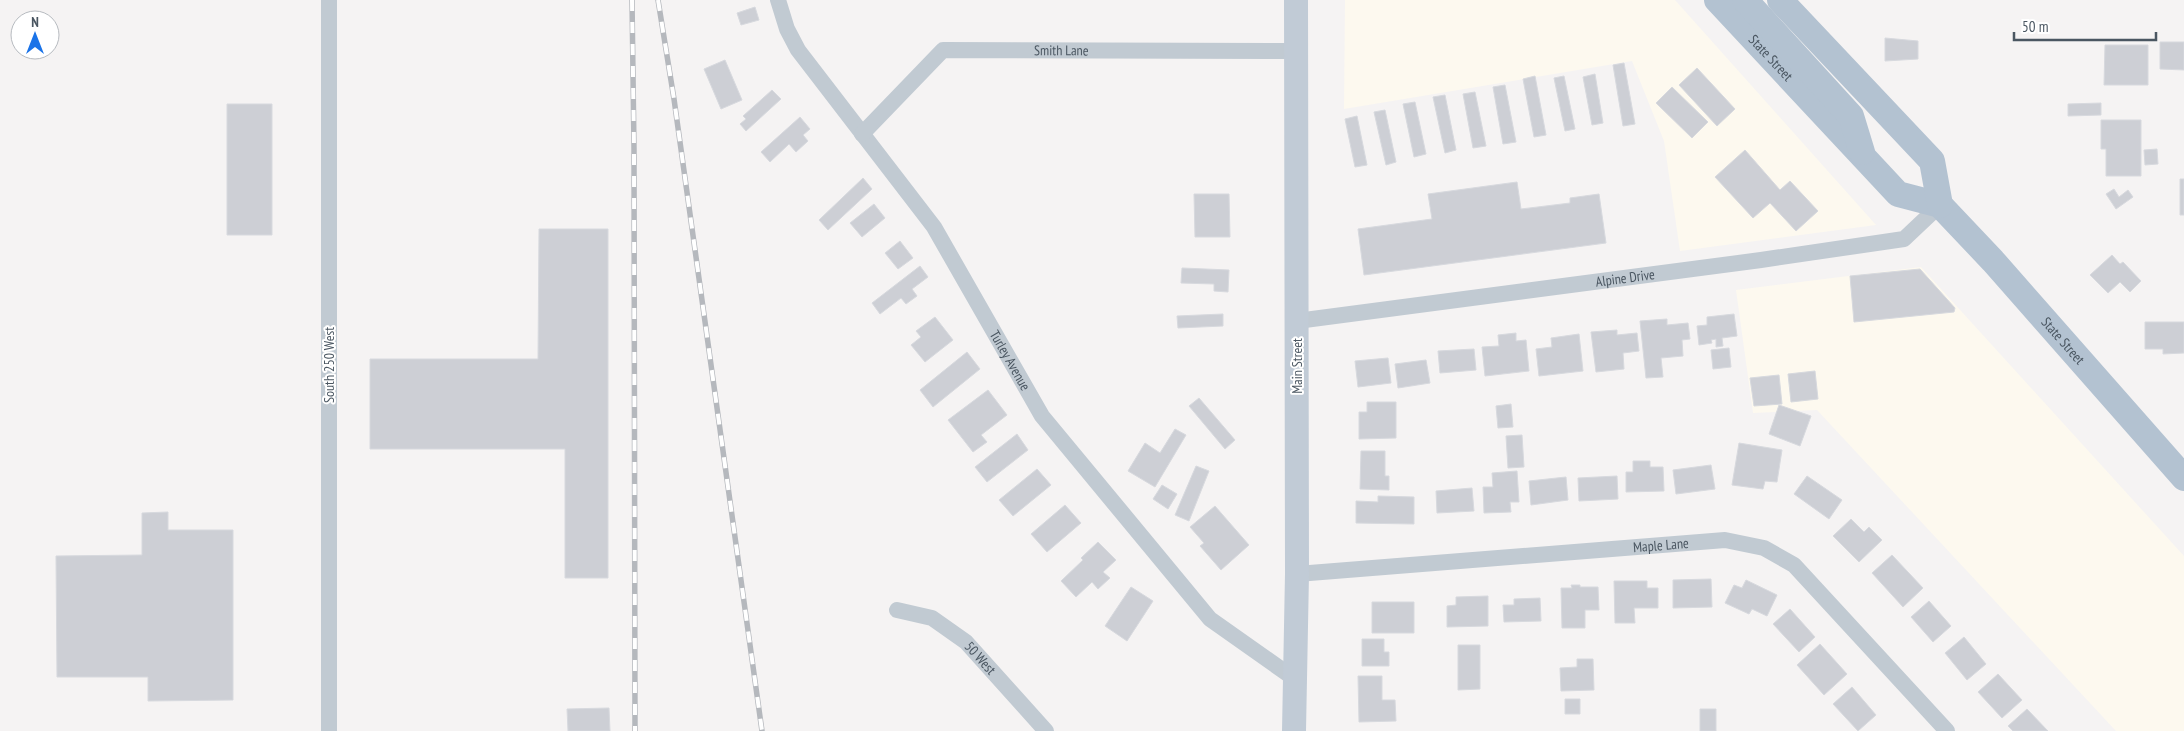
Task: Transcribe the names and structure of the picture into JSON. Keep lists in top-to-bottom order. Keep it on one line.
{"streets":{"main road":["State Street","Main Street"],"street":["Smith Lane","Alpine Drive","Turley Avenue","South 250 West","Maple Lane","50 West"]},"crossings":[["Smith Lane","Turley Avenue"],["Smith Lane","Main Street"],["State Street","Alpine Drive"],["Alpine Drive","Main Street"],["Turley Avenue","Main Street"],["Main Street","Maple Lane"]],"scale_bar":"50 m","north":"top"}
